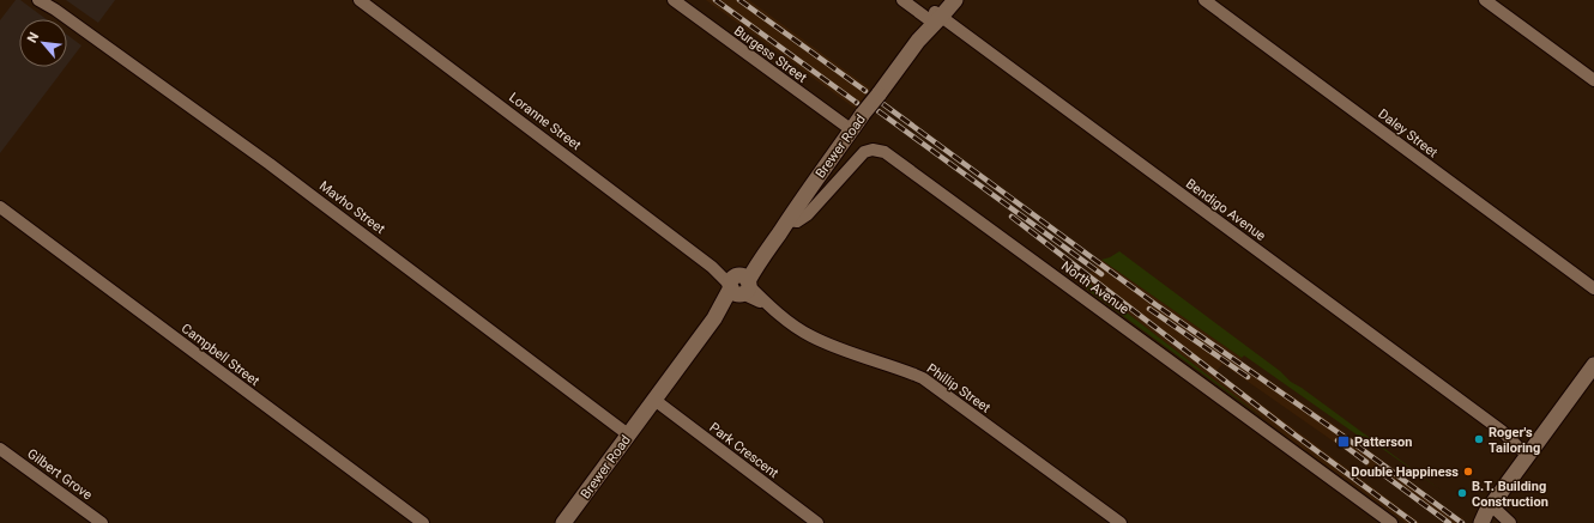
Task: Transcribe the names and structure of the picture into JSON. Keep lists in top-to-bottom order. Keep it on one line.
{"streets":{"street":["Burgess Street","Loranne Street","Daley Street","Brewer Road","Mavho Street","Bendigo Avenue","North Avenue","Campbell Street","Phillip Street","Park Crescent","Gilbert Grove"]},"crossings":[["Burgess Street","Brewer Road"],["Loranne Street","Brewer Road"],["Loranne Street","Phillip Street"],["Brewer Road","Mavho Street"],["Brewer Road","Bendigo Avenue"],["Brewer Road","North Avenue"],["Brewer Road","Phillip Street"],["Brewer Road","Park Crescent"]],"places":{"other":["Roger's Tailoring","Double Happiness","B.T. Building Construction"],"transit":["Patterson"]},"north":"top left"}
